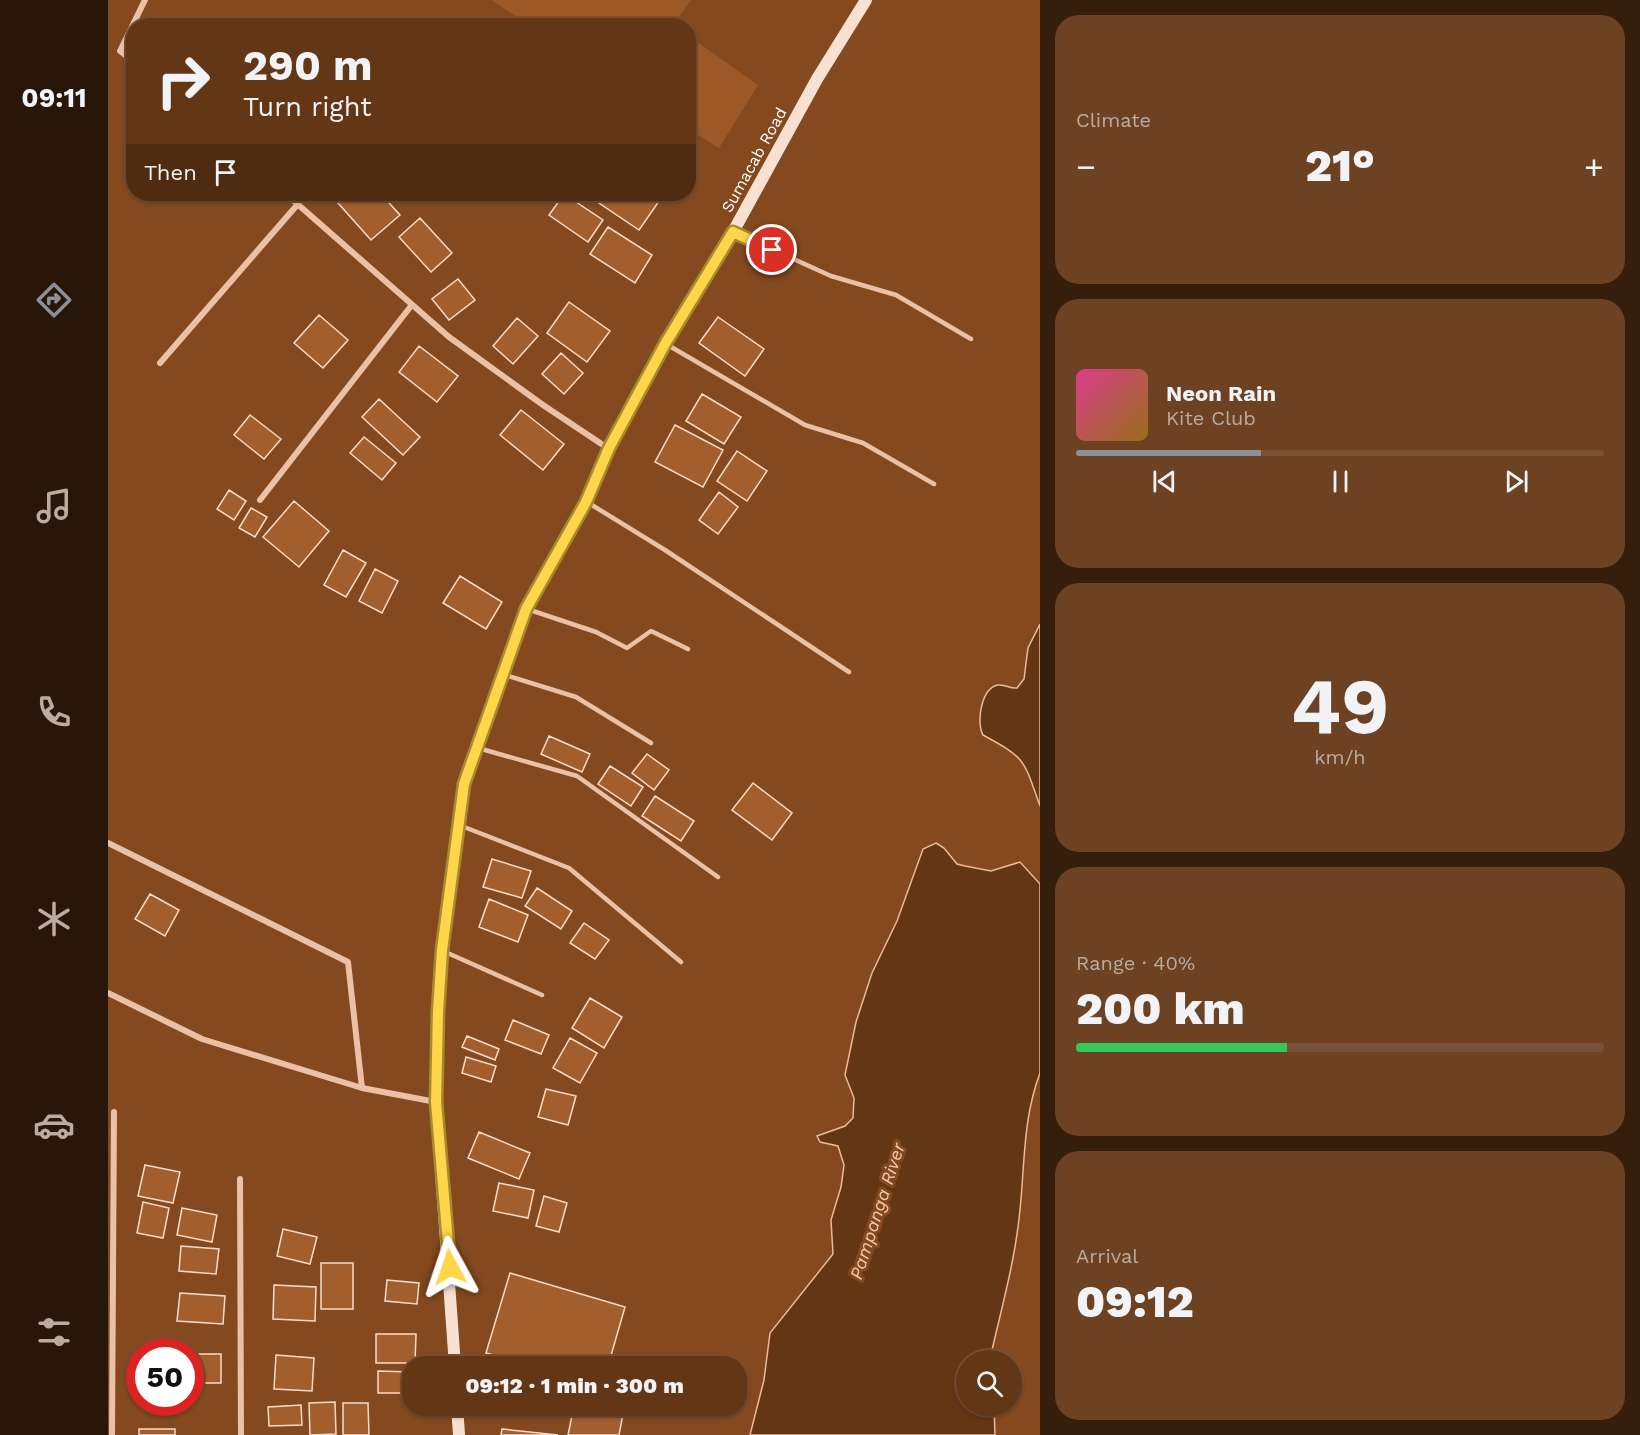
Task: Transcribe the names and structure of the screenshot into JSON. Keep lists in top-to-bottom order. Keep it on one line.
{"streets":{"main road":["Sumacab Road"]},"water":["Pampanga River"],"page":{"tabs":"09:11","tile":["Climate",["49","km/h"],["Range · 40%","200 km"],["Arrival","09:12"]],"turn":["290 m","Turn right"],"heat":["−","21°","+"],"then":"Then","song":["Neon Rain","Kite Club"],"limit":"50","trip":"09:12 · 1 min · 300 m"}}
